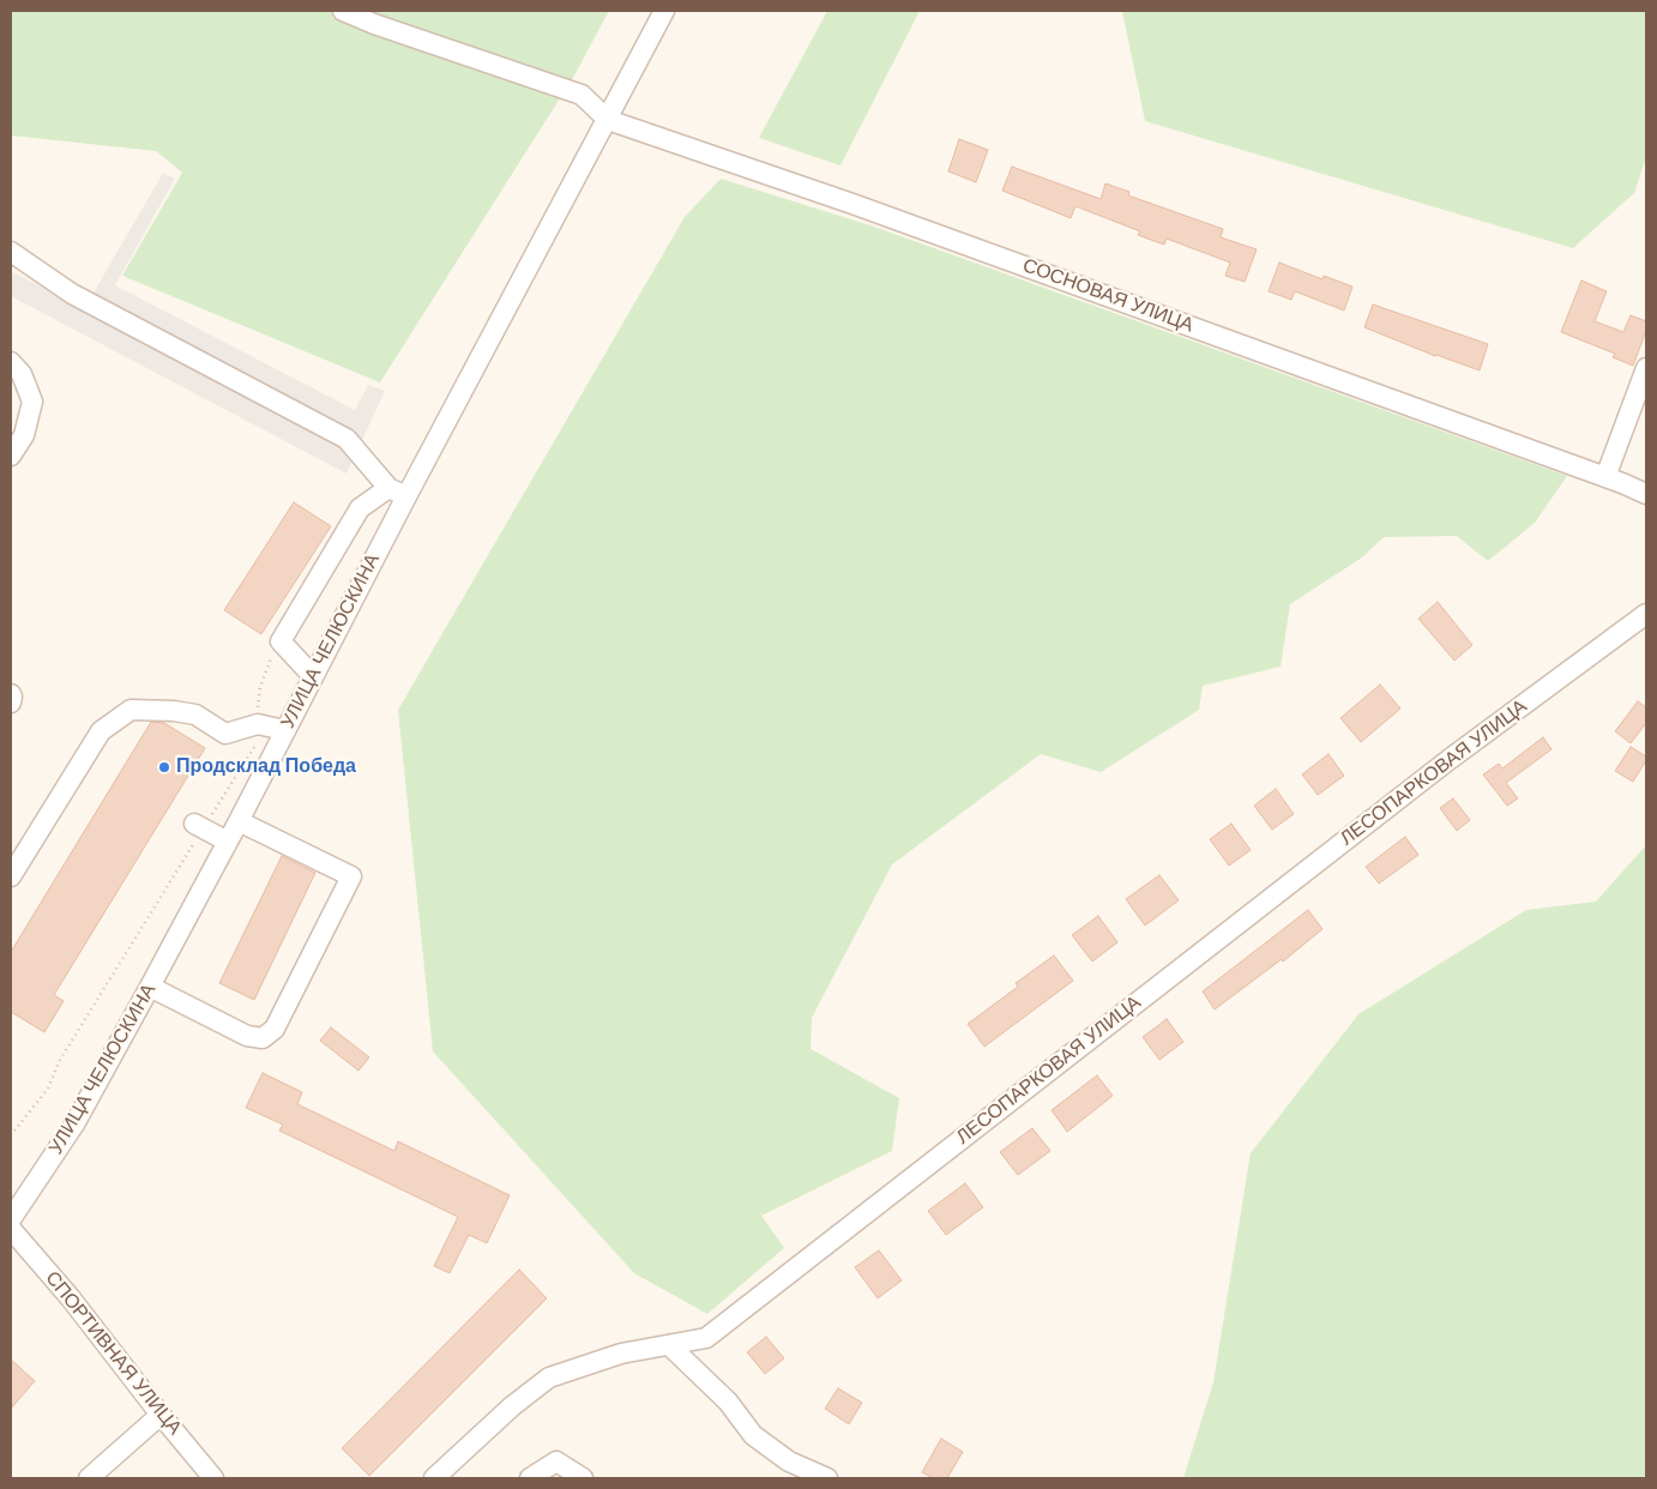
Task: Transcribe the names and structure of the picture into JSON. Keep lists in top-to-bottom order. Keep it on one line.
{"streets":{"street":["СОСНОВАЯ УЛИЦА","УЛИЦА ЧЕЛЮСКИНА","ЛЕСОПАРКОВАЯ УЛИЦА","СПОРТИВНАЯ УЛИЦА"]},"crossings":[["СОСНОВАЯ УЛИЦА","УЛИЦА ЧЕЛЮСКИНА"]],"places":["Продсклад Победа"]}
